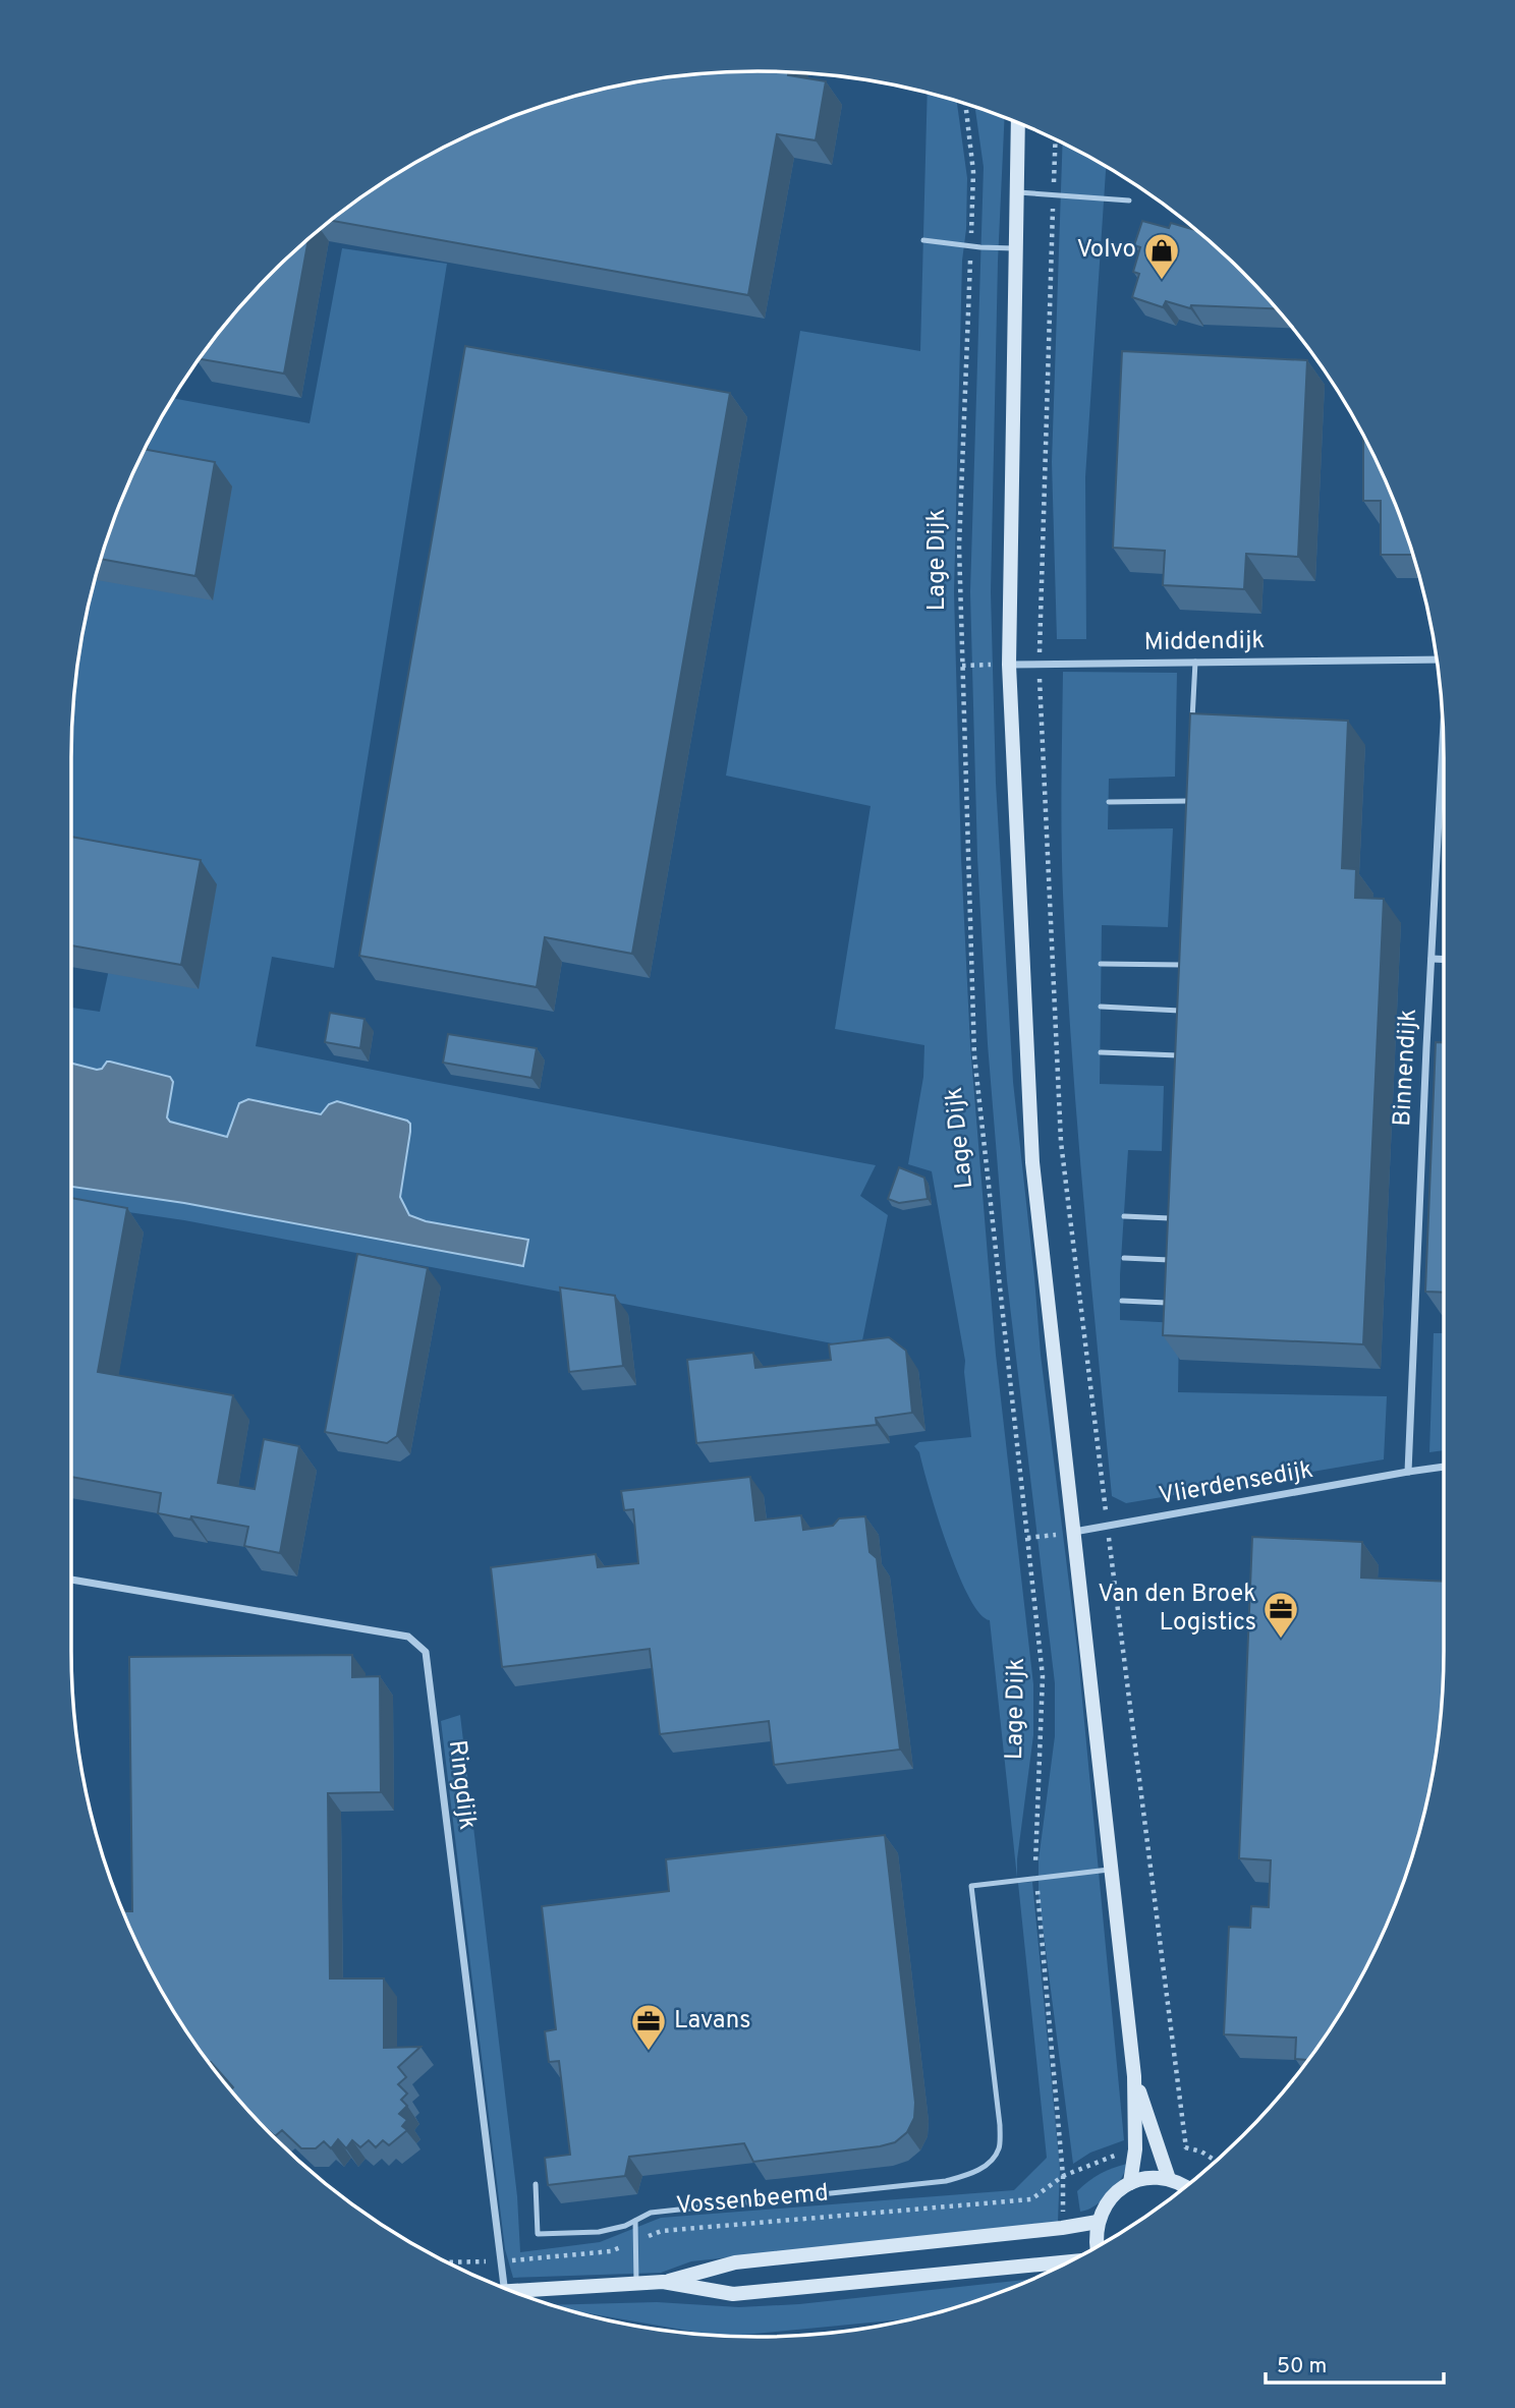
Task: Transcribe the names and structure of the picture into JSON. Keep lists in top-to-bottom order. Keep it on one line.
{"streets":{"street":["Middendijk","Binnendijk","Vlierdensedijk","Ringdijk"],"path":["Lage Dijk","Vossenbeemd"]},"crossings":[["Lage Dijk","Vossenbeemd"],["Binnendijk","Vlierdensedijk"],["Ringdijk","Vossenbeemd"]],"places":{"shop":["Volvo"],"office":["Van den Broek Logistics","Lavans"]},"scale_bar":"50 m"}
